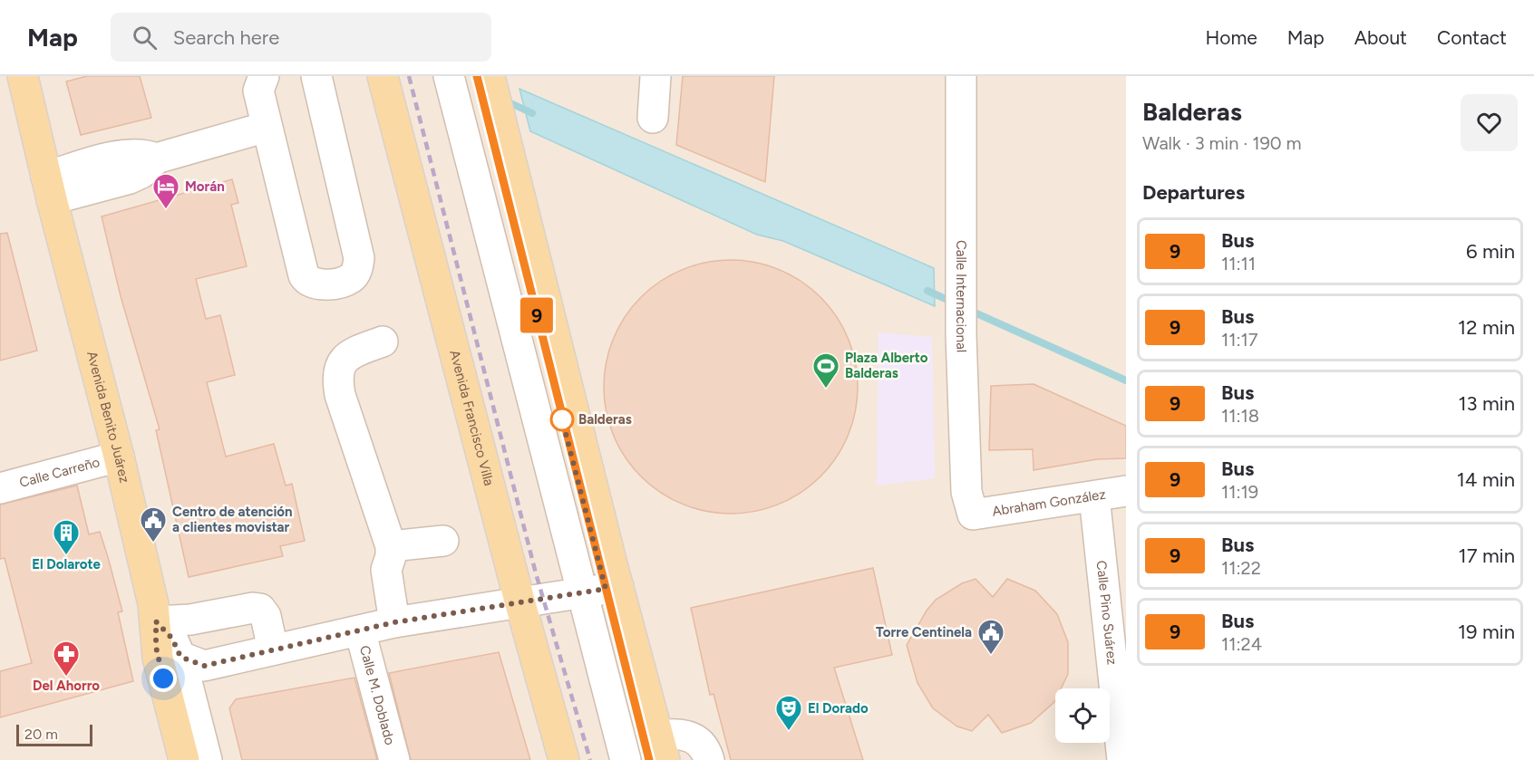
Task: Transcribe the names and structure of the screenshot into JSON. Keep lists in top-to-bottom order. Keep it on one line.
{"streets":{"main road":["Avenida Benito Juárez","Avenida Francisco Villa"],"street":["Calle Internacional","Calle Carreño","Abraham González","Calle Pino Suárez","Calle M. Doblado"]},"crossings":[["Calle Internacional","Abraham González"],["Avenida Benito Juárez","Calle Carreño"],["Abraham González","Calle Pino Suárez"]],"places":{"hotel":["Morán"],"sports":["Plaza Alberto Balderas"],"other":["Balderas"],"public building":["Centro de atención a clientes movistar","Torre Centinela"],"building":["El Dolarote"],"pharmacy":["Del Ahorro"],"theatre":["El Dorado"]},"lines":["bus line 9"],"scale_bar":"20 m","page":{"header":"Map","search":"Search here","nav":["Home","Map","About","Contact"],"on_map":"9","heading":[["Balderas","Walk · 3 min · 190 m"],"Departures"],"list":[{"mark":"9","name":"Bus","note":"11:11","value":"6 min"},{"mark":"9","name":"Bus","note":"11:17","value":"12 min"},{"mark":"9","name":"Bus","note":"11:18","value":"13 min"},{"mark":"9","name":"Bus","note":"11:19","value":"14 min"},{"mark":"9","name":"Bus","note":"11:22","value":"17 min"},{"mark":"9","name":"Bus","note":"11:24","value":"19 min"}],"scale":"20 m"}}
